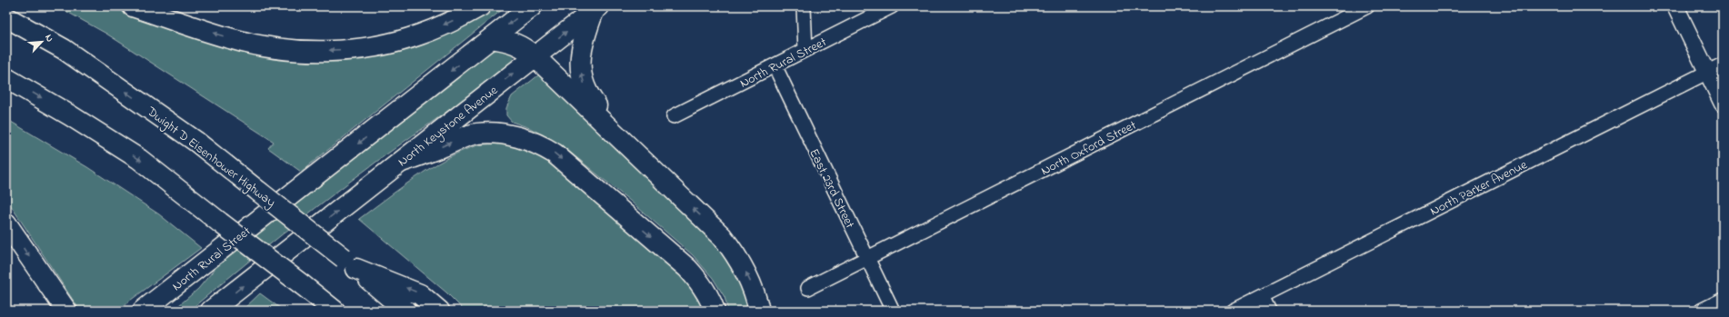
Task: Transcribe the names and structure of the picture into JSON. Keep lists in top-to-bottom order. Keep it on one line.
{"streets":{"main road":["North Rural Street","North Keystone Avenue","Dwight D Eisenhower Highway"],"street":["North Oxford Street","North Parker Avenue","East 23rd Street"]},"crossings":[["North Rural Street","East 23rd Street"],["North Oxford Street","East 23rd Street"]],"one_way":["North Rural Street","North Keystone Avenue"],"north":"top right"}
